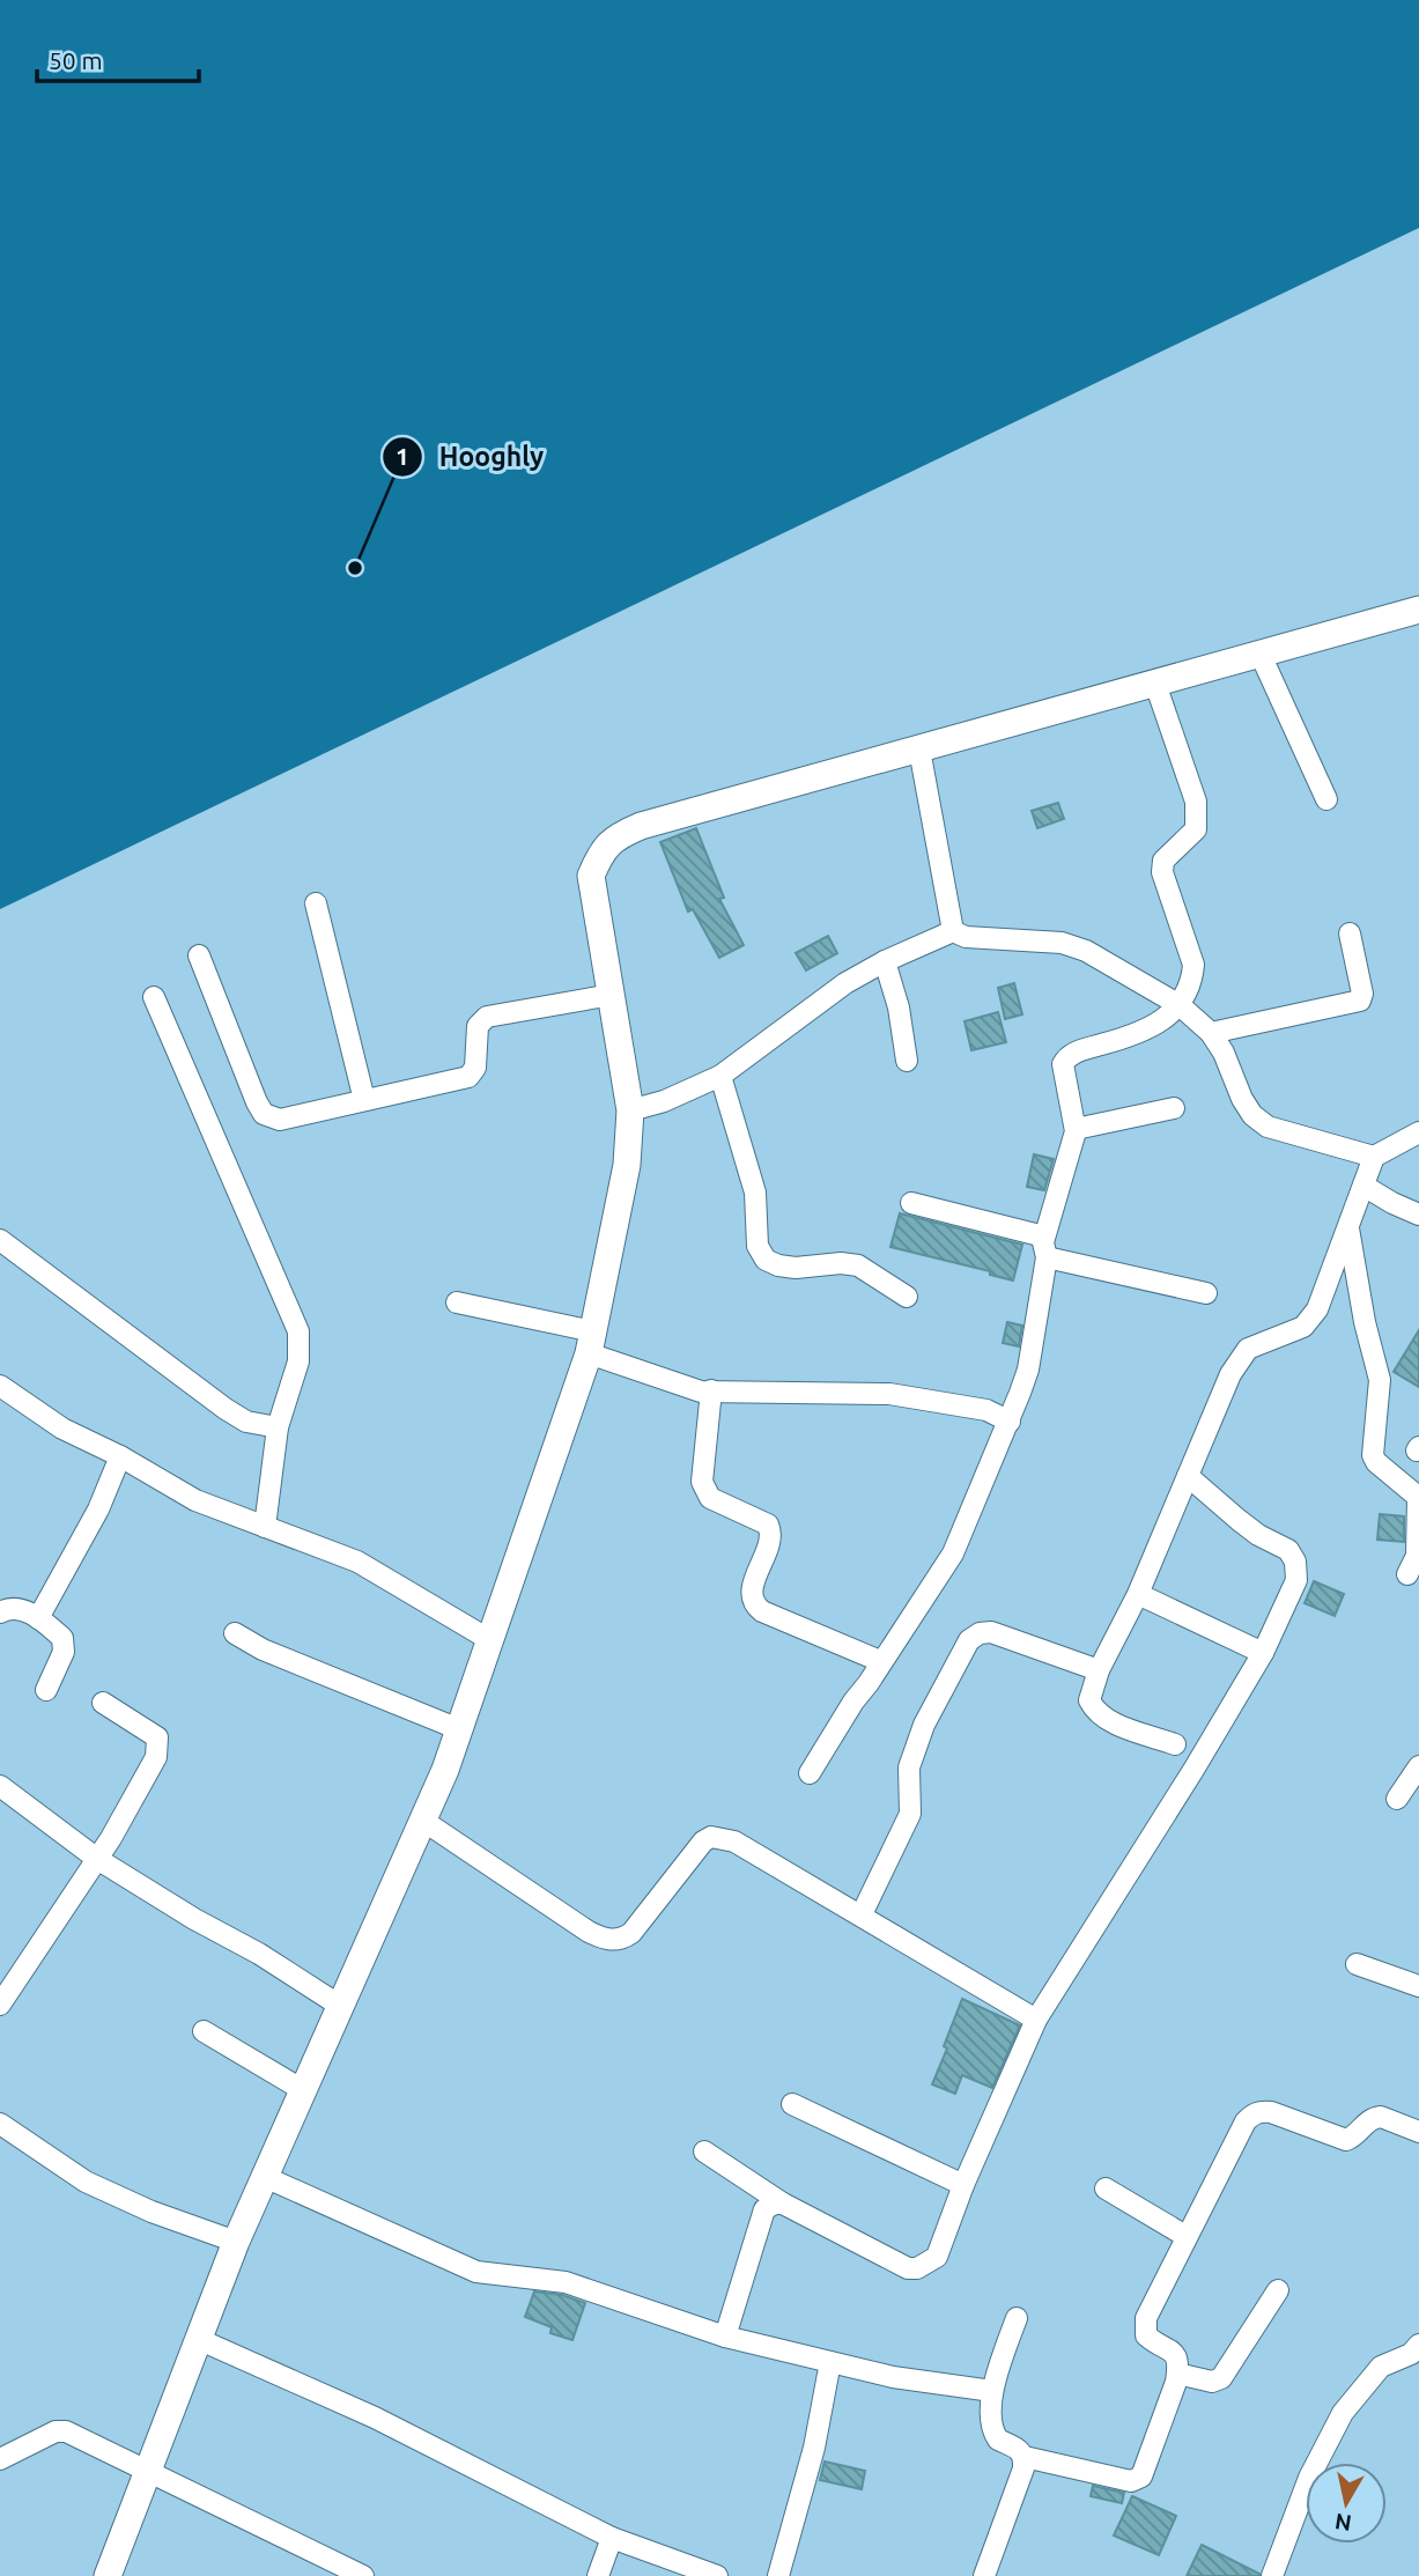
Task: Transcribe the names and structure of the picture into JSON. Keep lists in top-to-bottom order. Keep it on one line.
{"places":["Hooghly"],"scale_bar":"50 m","north":"bottom"}
